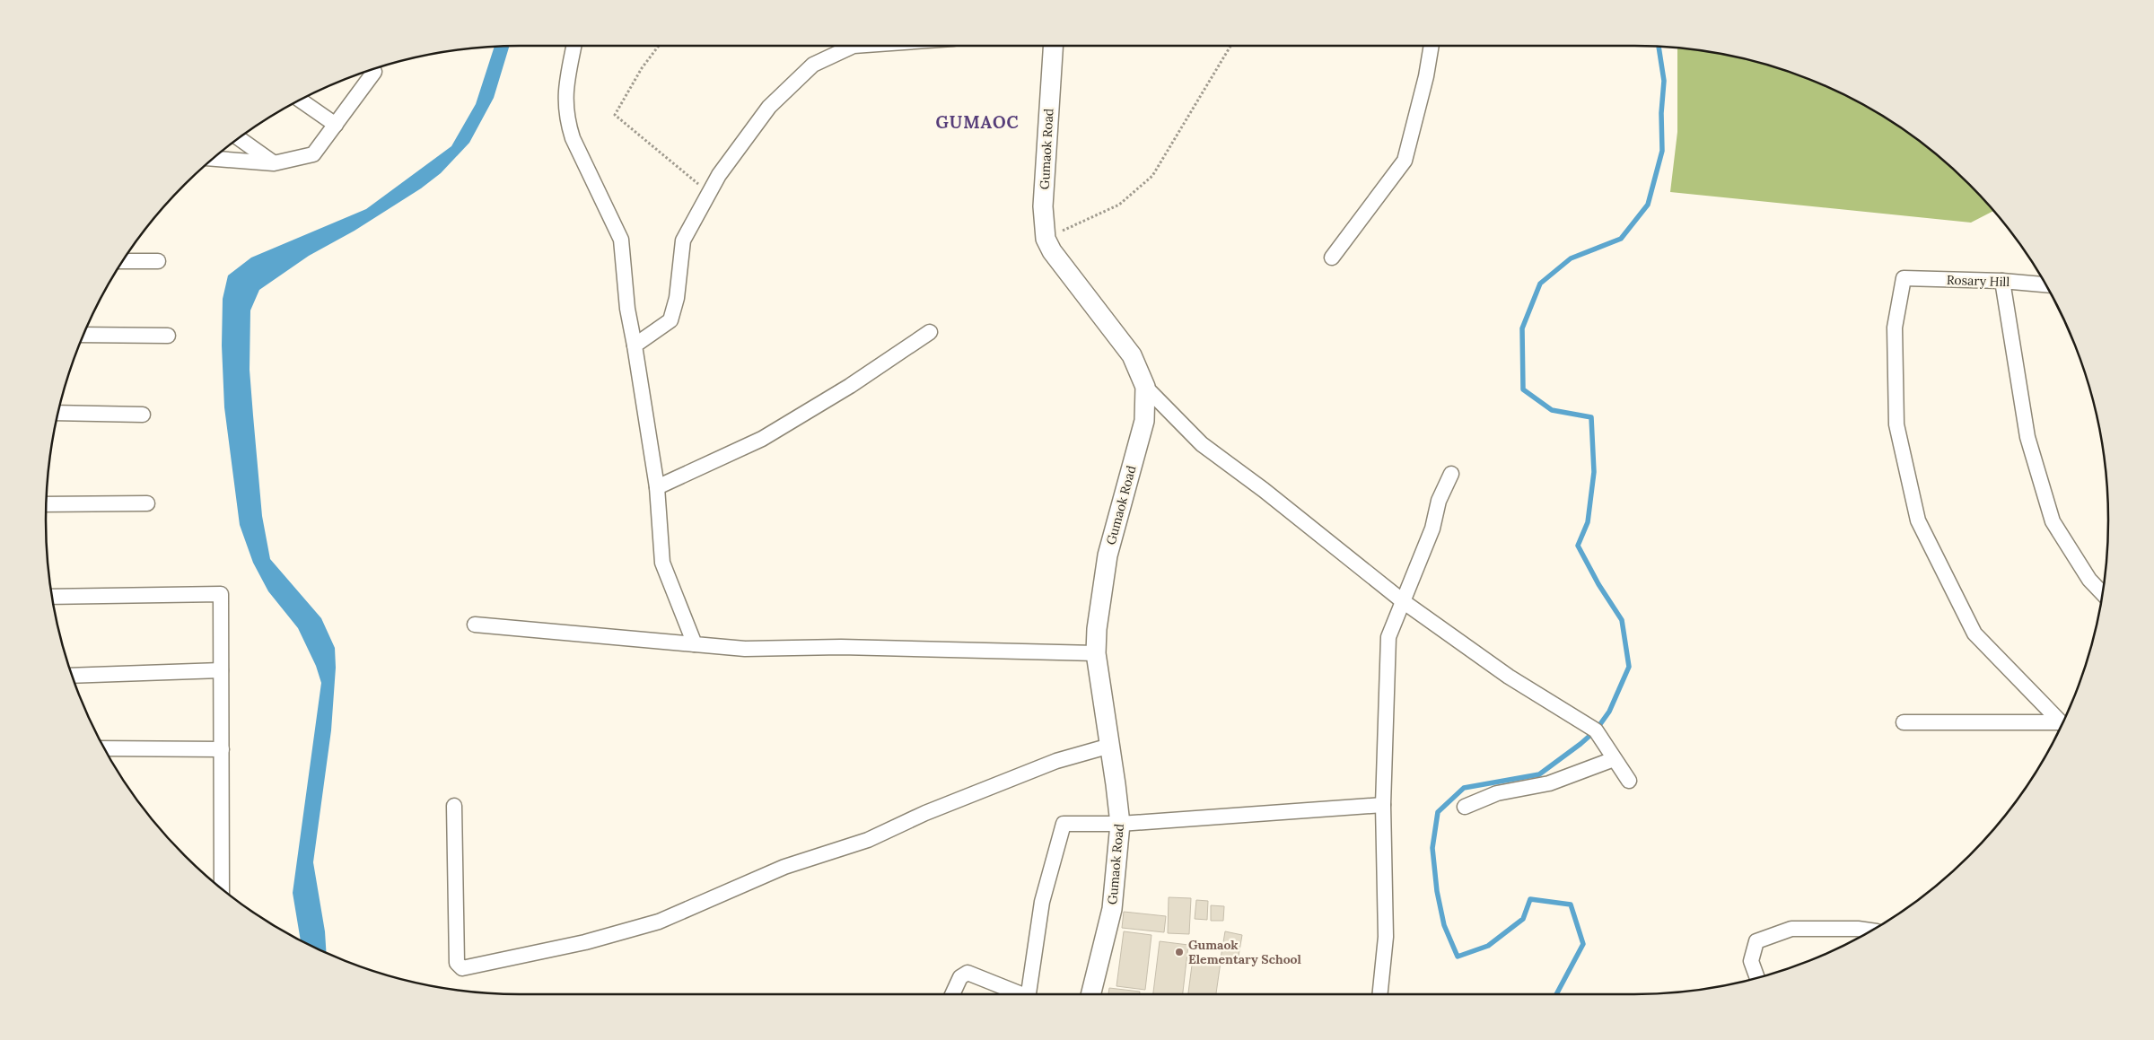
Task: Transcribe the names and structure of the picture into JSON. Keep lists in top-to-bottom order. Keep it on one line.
{"streets":{"street":["Gumaok Road","Rosary Hill"]},"districts":["GUMAOC"],"places":["Gumaok Elementary School"]}
